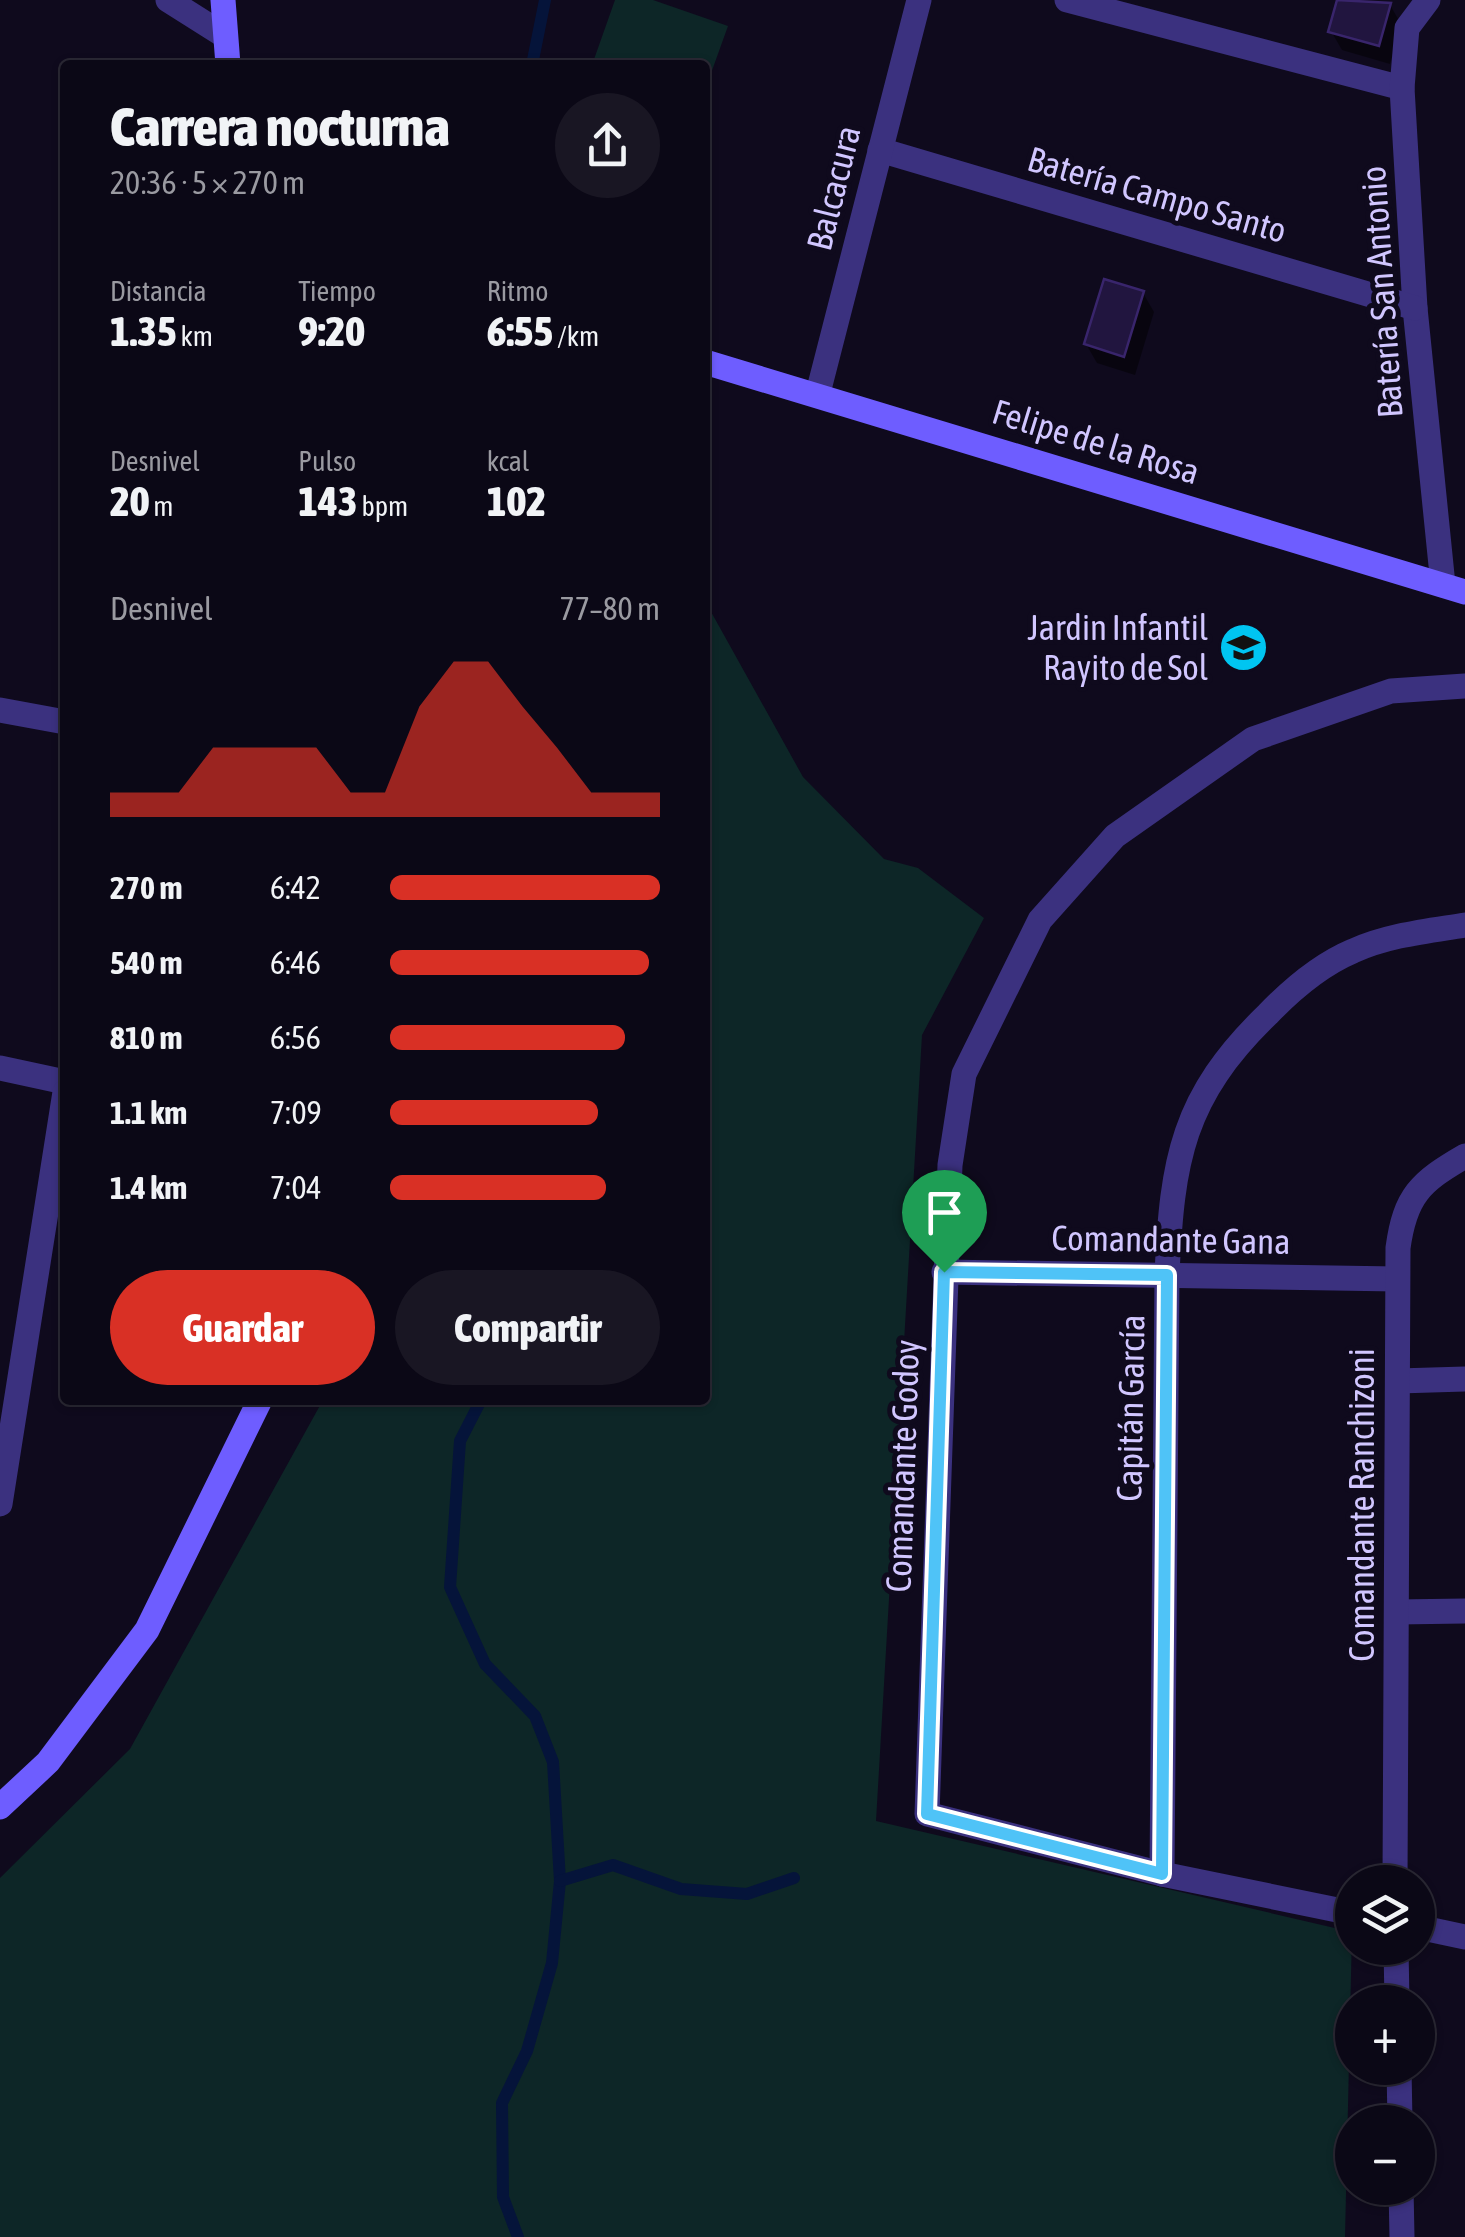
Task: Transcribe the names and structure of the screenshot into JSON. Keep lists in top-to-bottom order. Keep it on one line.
{"streets":{"street":["Balcacura","Batería Campo Santo","Batería San Antonio","Felipe de la Rosa","Comandante Gana","Capitán García","Comandante Godoy","Comandante Ranchizoni"]},"crossings":[["Balcacura","Batería Campo Santo"],["Balcacura","Felipe de la Rosa"],["Batería Campo Santo","Batería San Antonio"],["Batería San Antonio","Felipe de la Rosa"],["Comandante Gana","Capitán García"],["Comandante Gana","Comandante Godoy"],["Comandante Gana","Comandante Ranchizoni"],["Capitán García","Comandante Godoy"]],"places":{"school or university":["Jardin Infantil Rayito de Sol"]},"page":{"heading":["Carrera nocturna","20:36 · 5 × 270 m"],"stats":[["Distancia","1.35 km"],["Tiempo","9:20"],["Ritmo","6:55 /km"],["Desnivel","20 m"],["Pulso","143 bpm"],["kcal","102"]],"chart":["Desnivel","77–80 m"],"list":[{"name":"270 m","note":"6:42"},{"name":"540 m","note":"6:46"},{"name":"810 m","note":"6:56"},{"name":"1.1 km","note":"7:09"},{"name":"1.4 km","note":"7:04"}],"buttons":["Guardar","Compartir"],"map_buttons":["+","−"]}}
